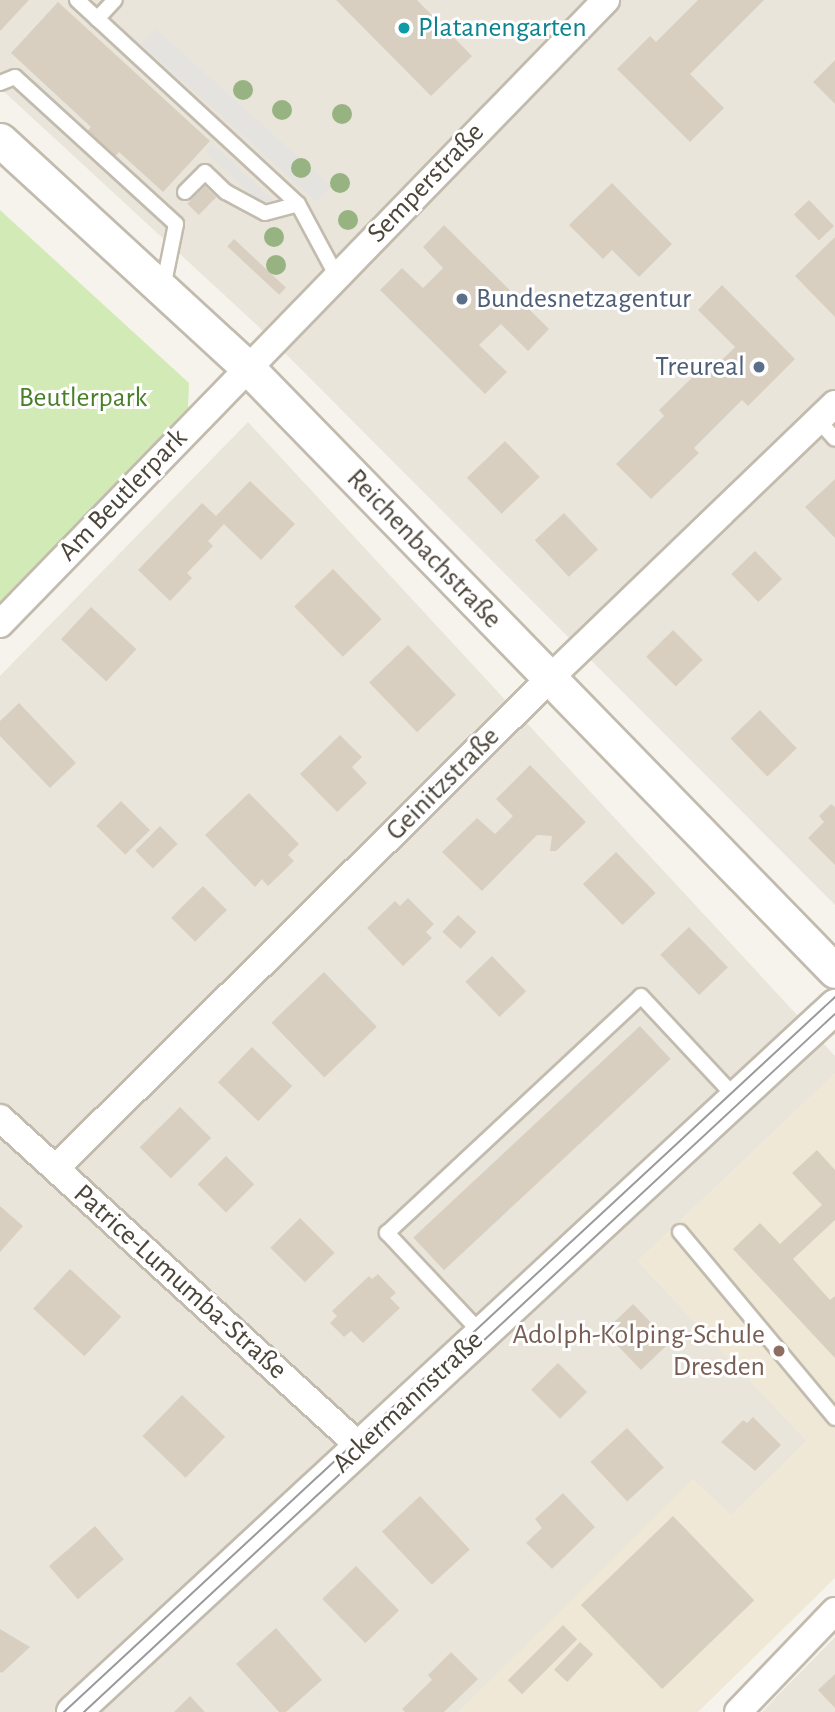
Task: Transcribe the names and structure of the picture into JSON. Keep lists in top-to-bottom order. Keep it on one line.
{"streets":{"street":["Semperstraße","Am Beutlerpark","Reichenbachstraße","Geinitzstraße","Patrice-Lumumba-Straße","Ackermannstraße"]},"crossings":[["Semperstraße","Am Beutlerpark"],["Semperstraße","Reichenbachstraße"],["Am Beutlerpark","Reichenbachstraße"],["Reichenbachstraße","Geinitzstraße"],["Geinitzstraße","Patrice-Lumumba-Straße"],["Patrice-Lumumba-Straße","Ackermannstraße"]],"parks":["Beutlerpark"],"places":["Platanengarten","Bundesnetzagentur","Treureal","Adolph-Kolping-Schule Dresden"]}
